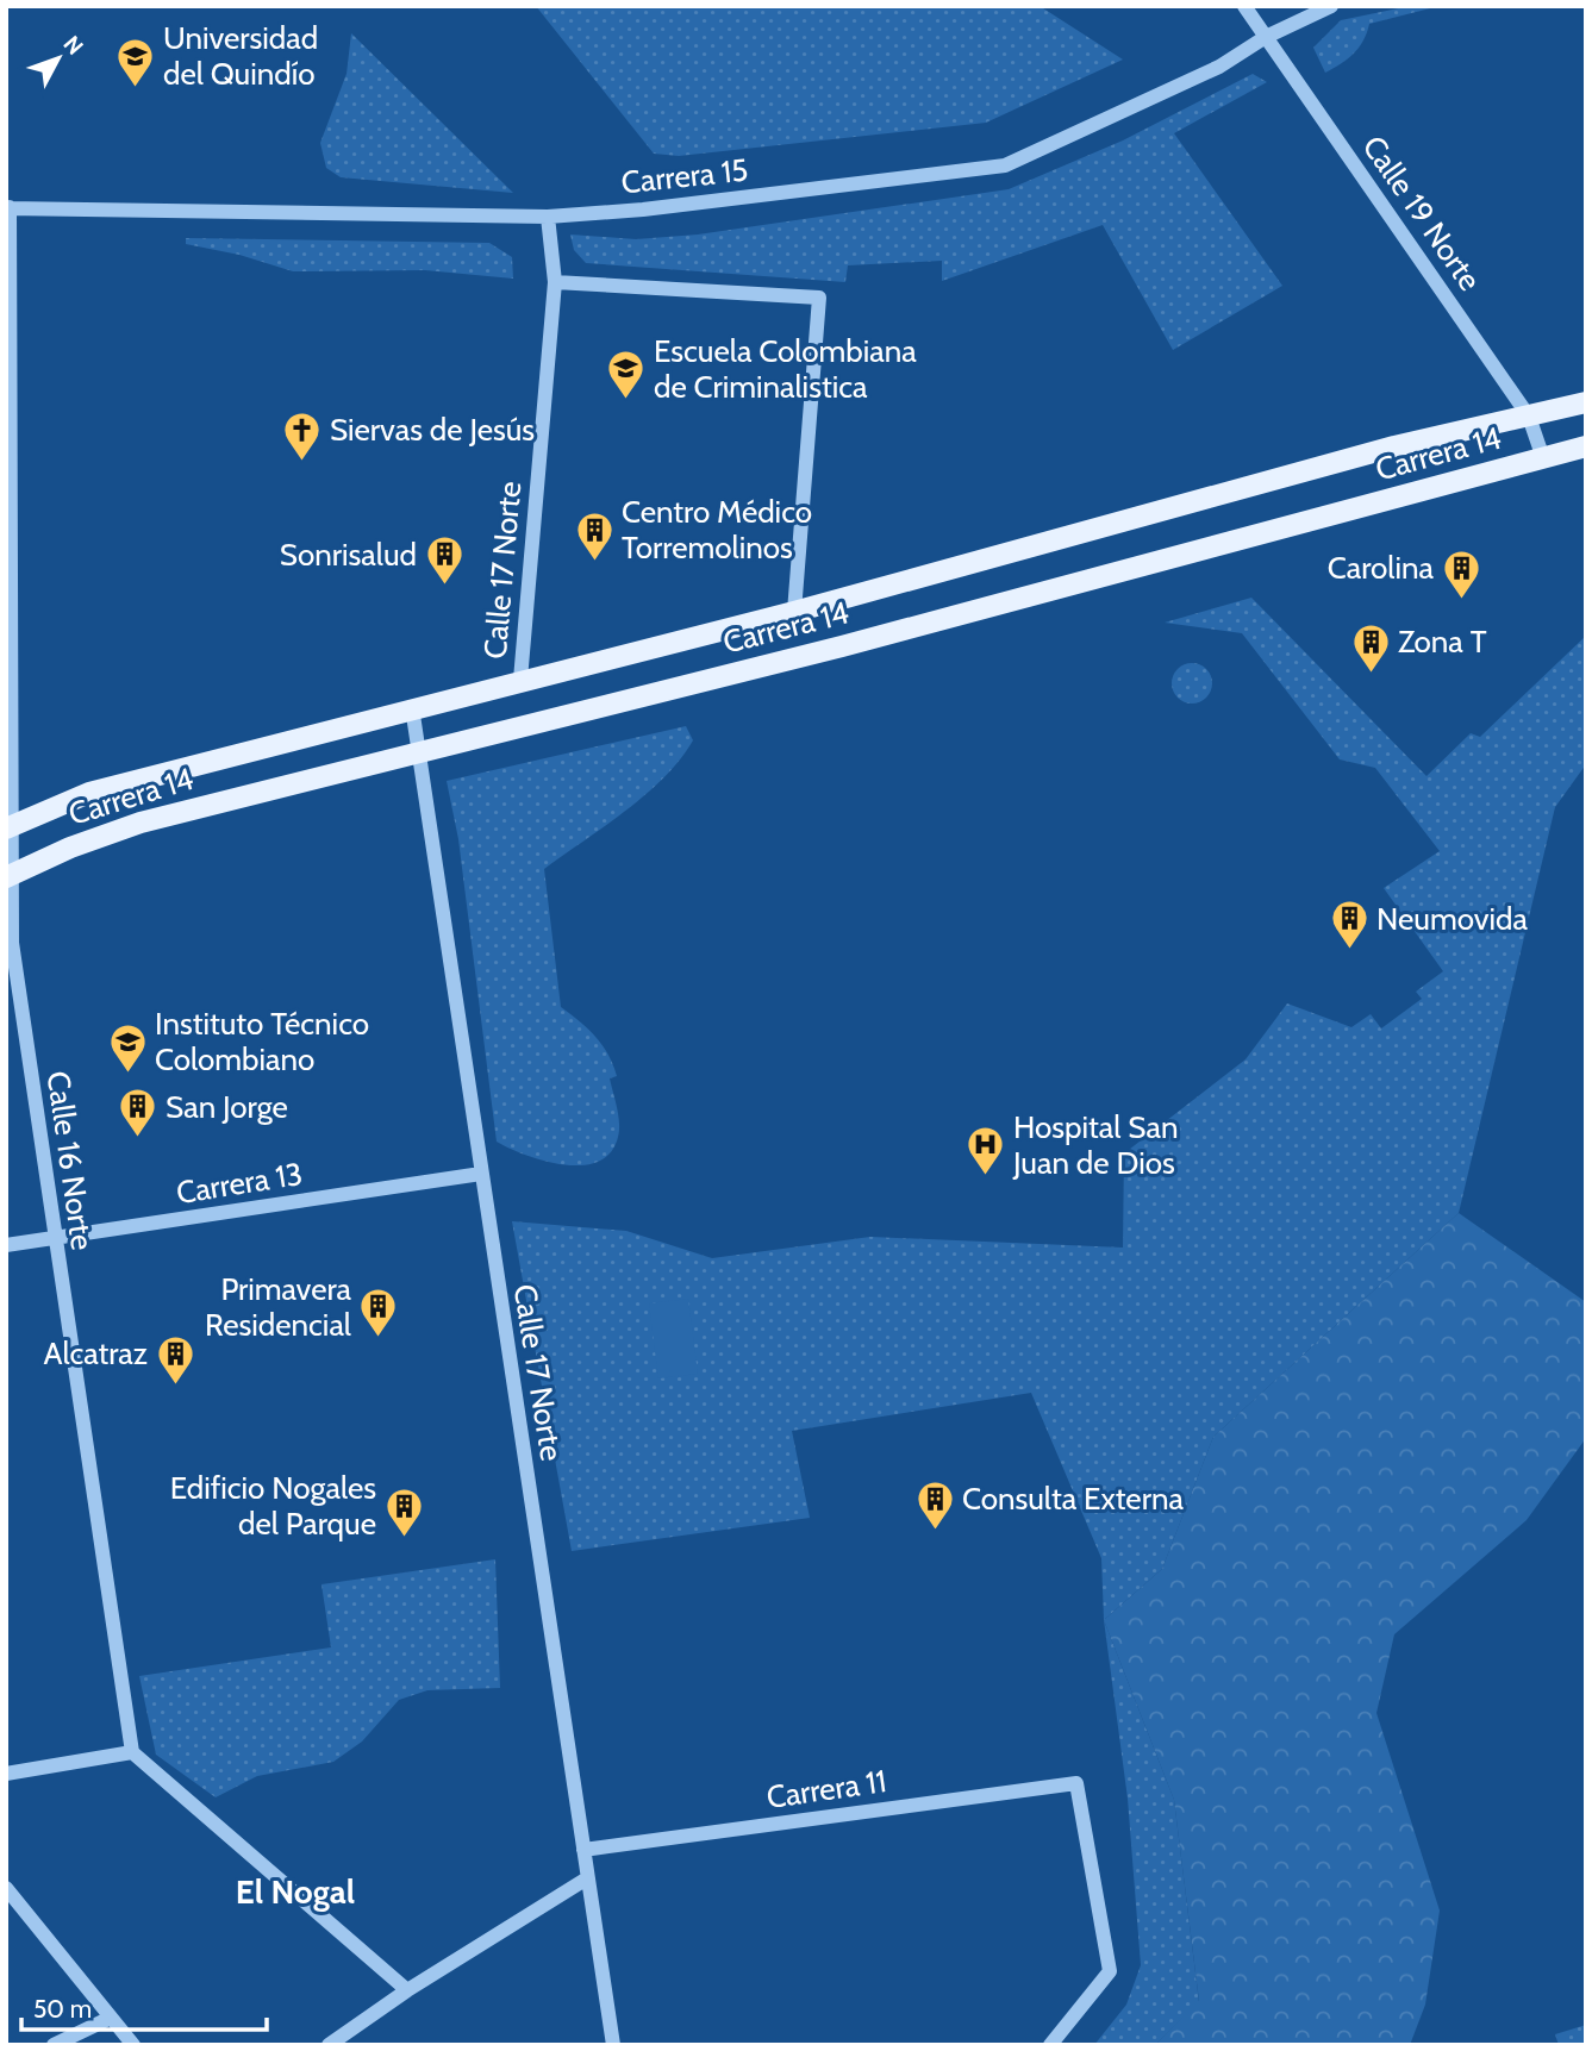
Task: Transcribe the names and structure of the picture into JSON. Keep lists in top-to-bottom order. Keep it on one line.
{"streets":{"main road":["Carrera 14"],"street":["Carrera 15","Calle 19 Norte","Calle 17 Norte","Calle 16 Norte","Carrera 13","Carrera 11"]},"crossings":[["Carrera 15","Calle 19 Norte"],["Carrera 15","Calle 17 Norte"],["Carrera 15","Calle 16 Norte"],["Calle 19 Norte","Carrera 14"],["Carrera 14","Calle 17 Norte"],["Carrera 14","Calle 16 Norte"],["Calle 17 Norte","Carrera 13"],["Calle 17 Norte","Carrera 11"],["Calle 16 Norte","Carrera 13"]],"districts":["El Nogal"],"places":{"school or university":["Universidad del Quindío","Escuela Colombiana de Criminalistica","Instituto Técnico Colombiano"],"church":["Siervas de Jesús"],"building":["Centro Médico Torremolinos","Sonrisalud","Carolina","Zona T","Neumovida","San Jorge","Primavera Residencial","Alcatraz","Consulta Externa","Edificio Nogales del Parque"],"hospital":["Hospital San Juan de Dios"]},"scale_bar":"50 m","north":"top right"}
